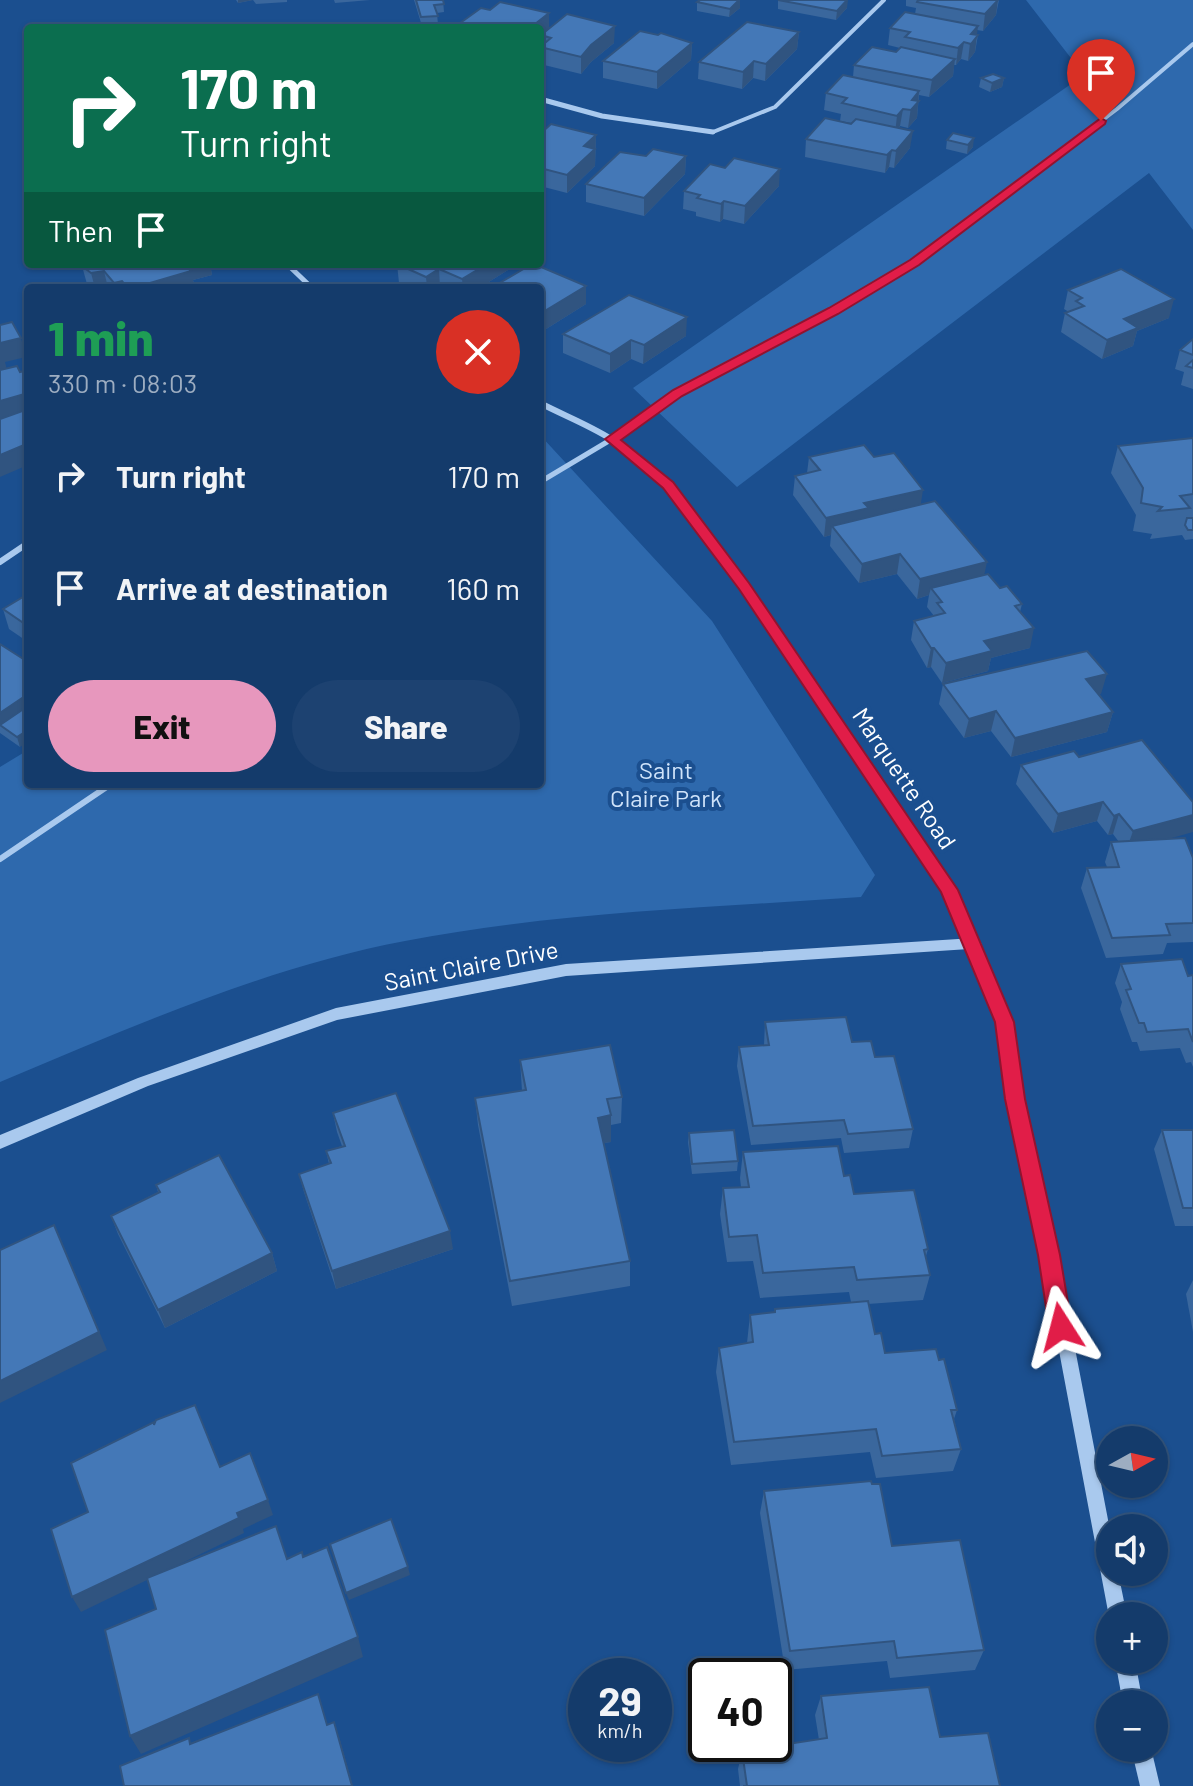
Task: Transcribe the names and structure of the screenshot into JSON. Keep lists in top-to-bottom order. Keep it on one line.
{"streets":{"street":["Marquette Road","Saint Claire Drive"]},"crossings":[["Marquette Road","Saint Claire Drive"]],"parks":["Saint Claire Park"],"north":"right","page":{"turn":["170 m","Turn right"],"then":"Then","heading":["1 min","330 m · 08:03"],"list":[{"name":"Turn right","value":"170 m"},{"name":"Arrive at destination","value":"160 m"}],"buttons":["Exit","Share"],"map_buttons":["+","−"],"speed":"29 km/h","limit":"40"}}
